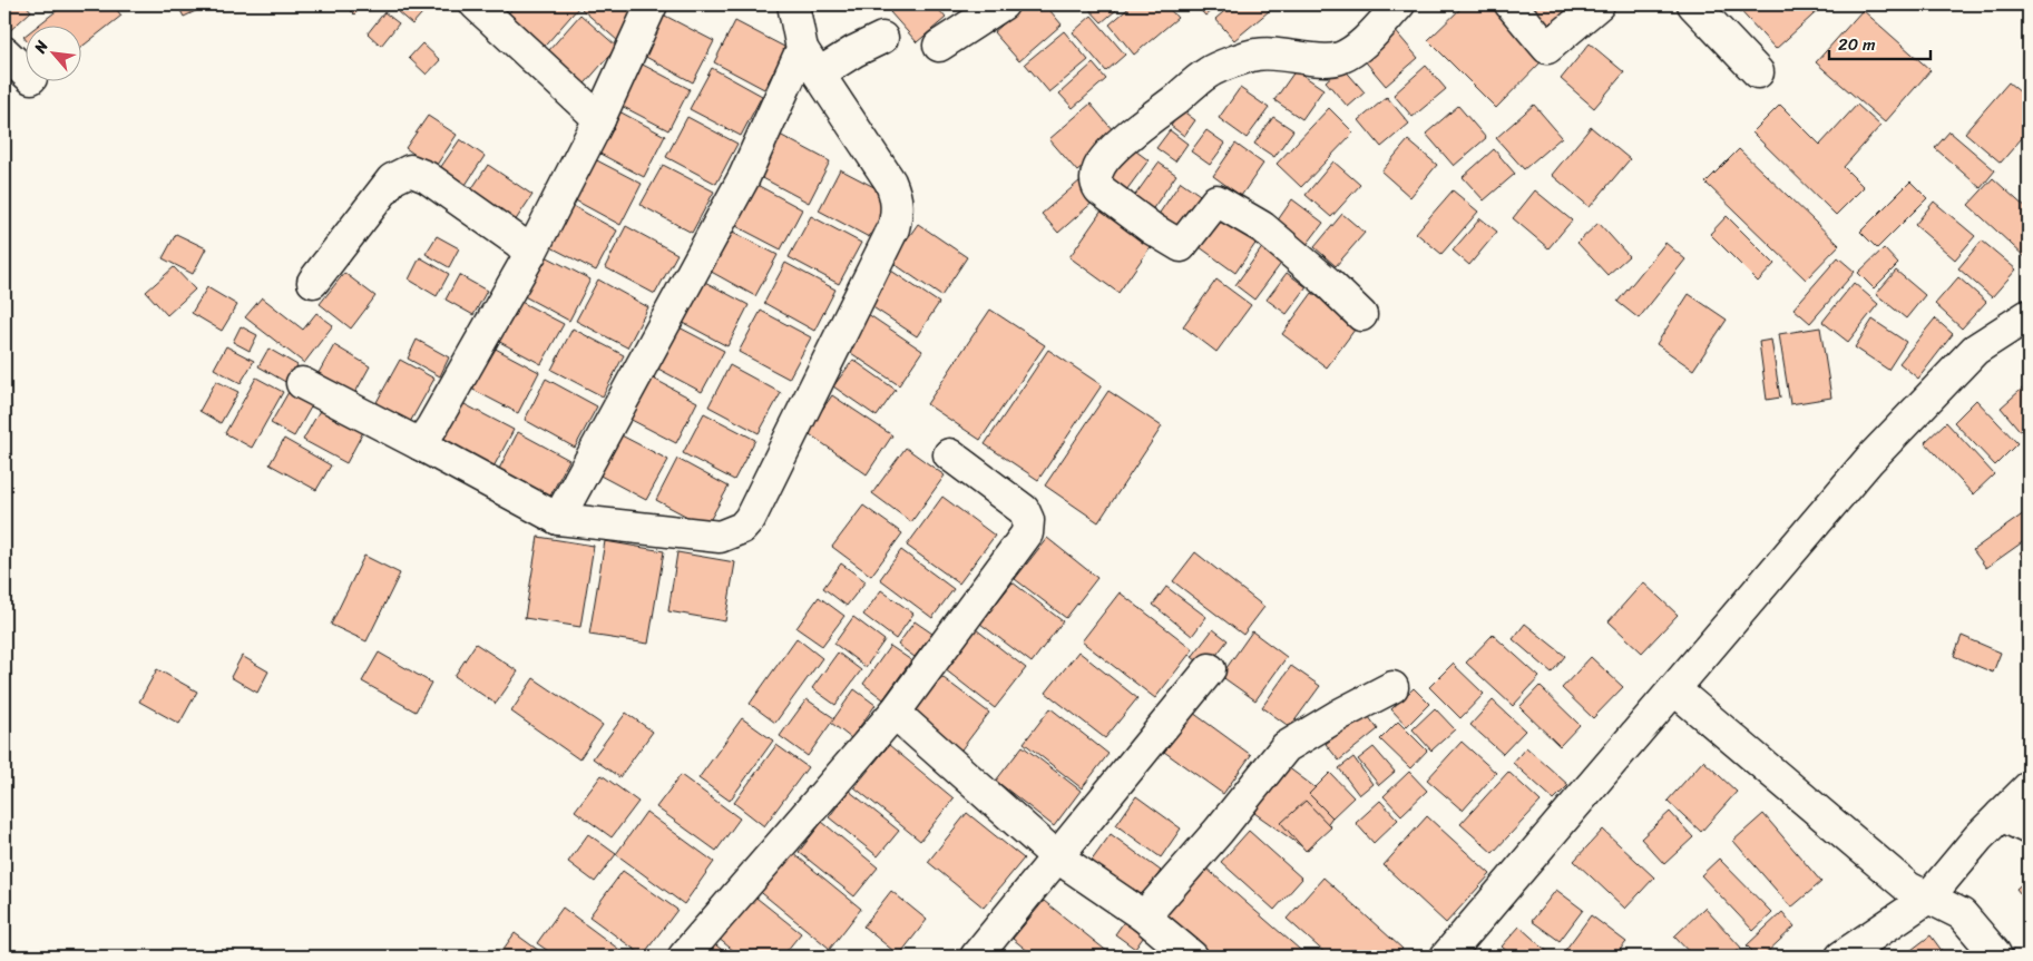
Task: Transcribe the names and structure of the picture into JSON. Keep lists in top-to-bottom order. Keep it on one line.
{"scale_bar":"20 m","north":"top left"}
